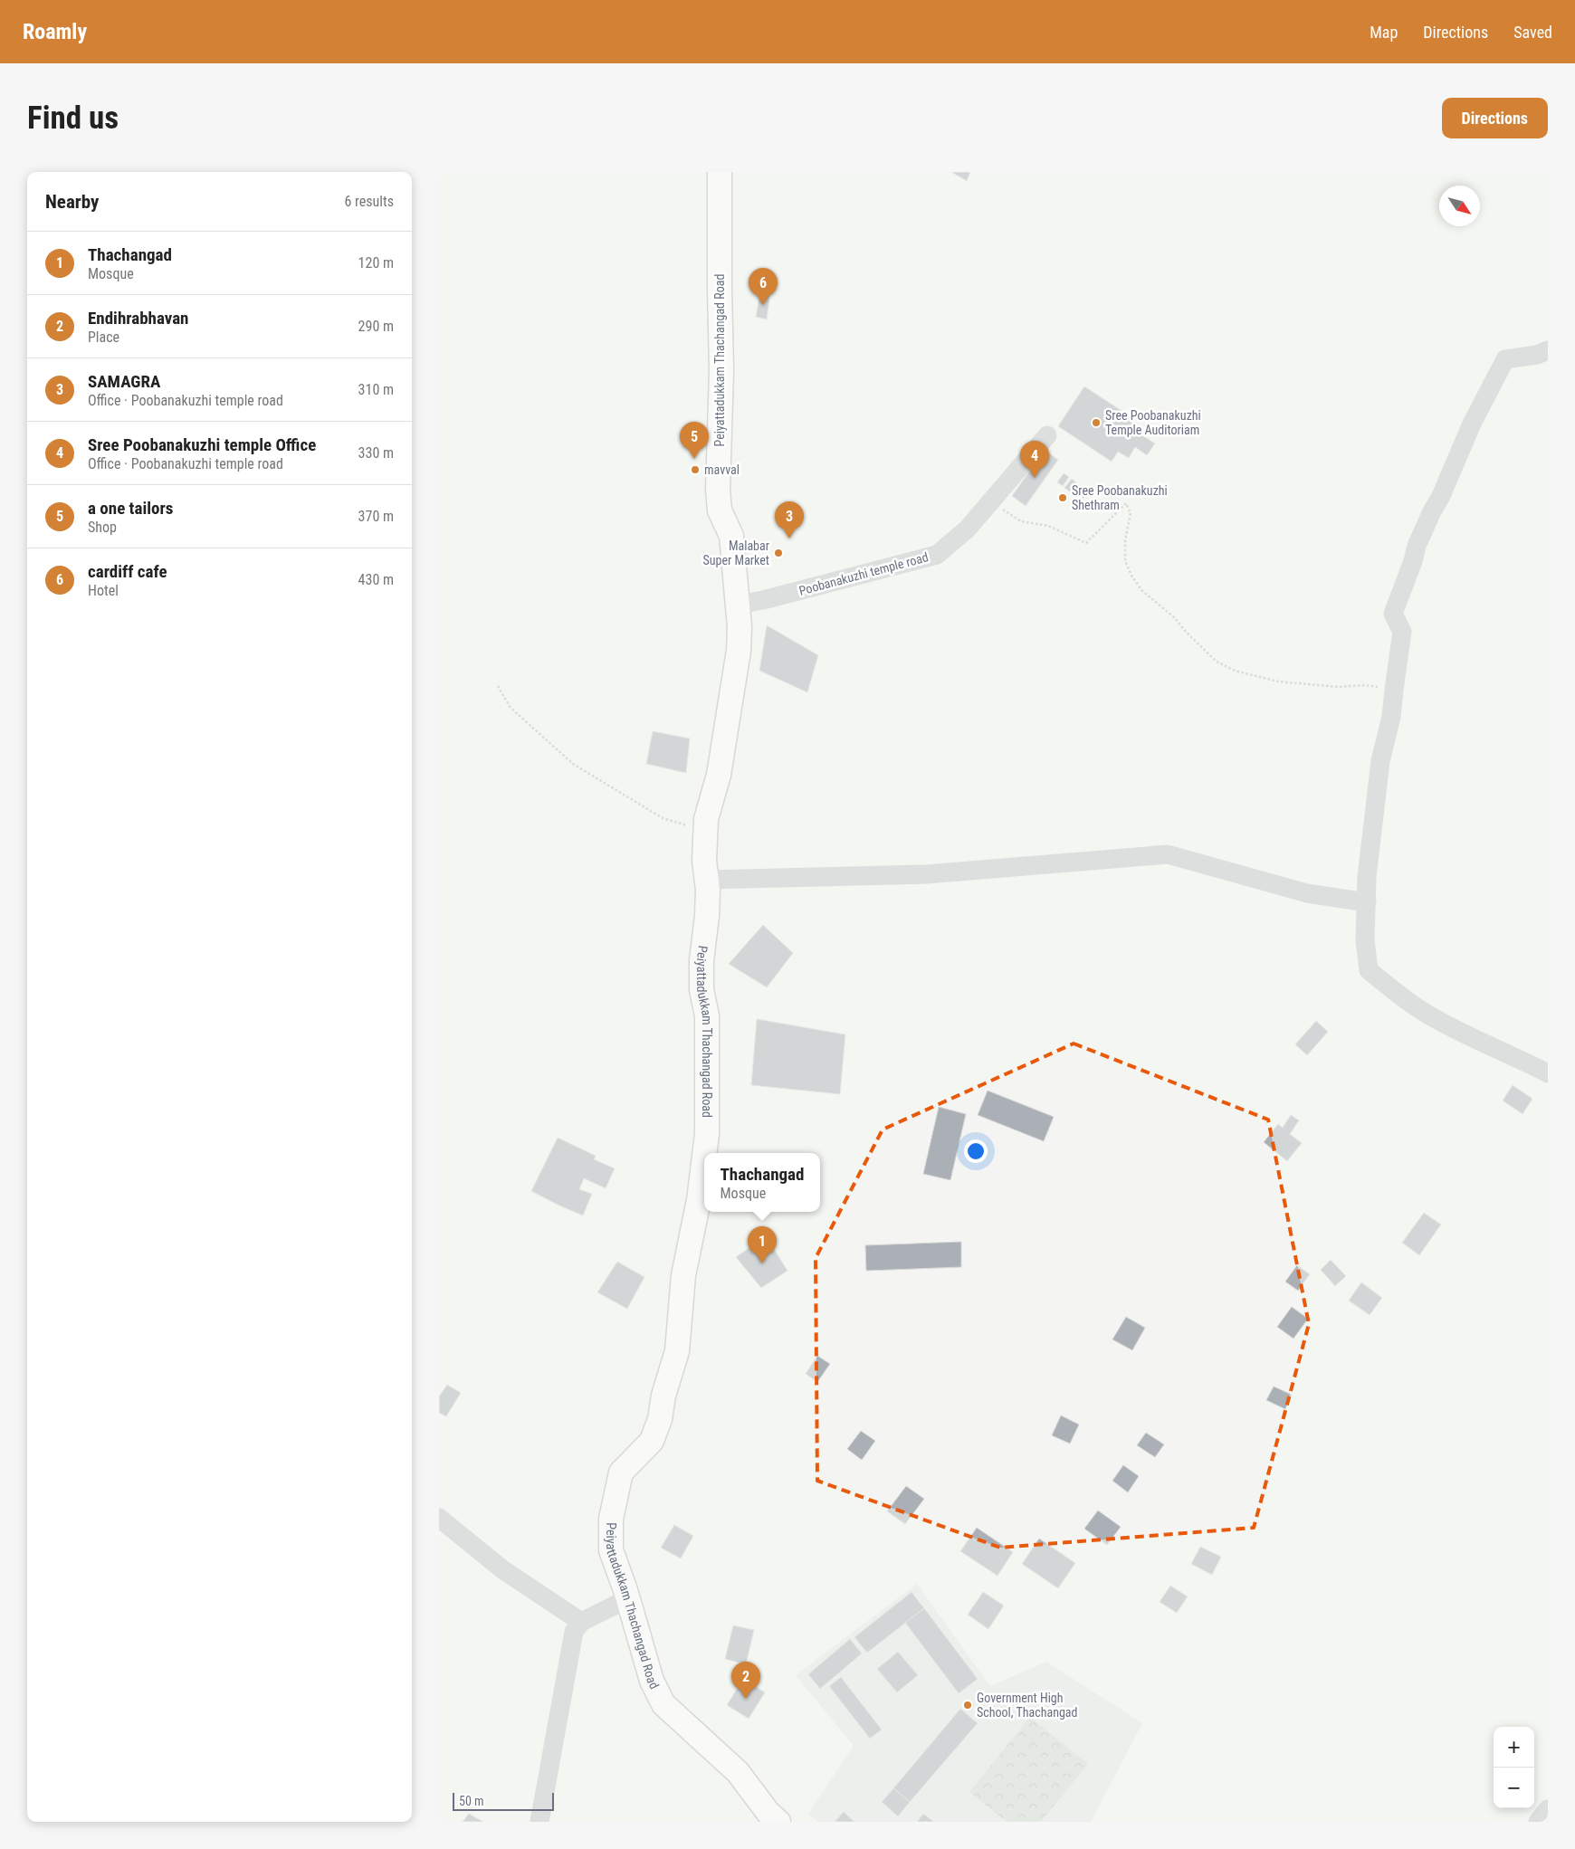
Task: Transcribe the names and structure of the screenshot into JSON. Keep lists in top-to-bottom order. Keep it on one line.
{"streets":{"main road":["Peiyattadukkam Thachangad Road"],"street":["Poobanakuzhi temple road"]},"crossings":[["Peiyattadukkam Thachangad Road","Poobanakuzhi temple road"]],"places":["Sree Poobanakuzhi Temple Auditoriam","mavval","Sree Poobanakuzhi Shethram","Malabar Super Market","Government High School, Thachangad"],"scale_bar":"50 m","north":"bottom right","page":{"header":"Roamly","nav":["Map","Directions","Saved"],"buttons":"Directions","title":"Find us","heading":["Nearby","6 results"],"list":[{"mark":"1","name":"Thachangad","note":"Mosque","value":"120 m"},{"mark":"2","name":"Endihrabhavan","note":"Place","value":"290 m"},{"mark":"3","name":"SAMAGRA","note":"Office · Poobanakuzhi temple road","value":"310 m"},{"mark":"4","name":"Sree Poobanakuzhi temple Office","note":"Office · Poobanakuzhi temple road","value":"330 m"},{"mark":"5","name":"a one tailors","note":"Shop","value":"370 m"},{"mark":"6","name":"cardiff cafe","note":"Hotel","value":"430 m"}],"pins":["6","5","4","3","1","2"],"popup":["Thachangad","Mosque"],"map_buttons":["+","−"],"scale":"50 m"}}
